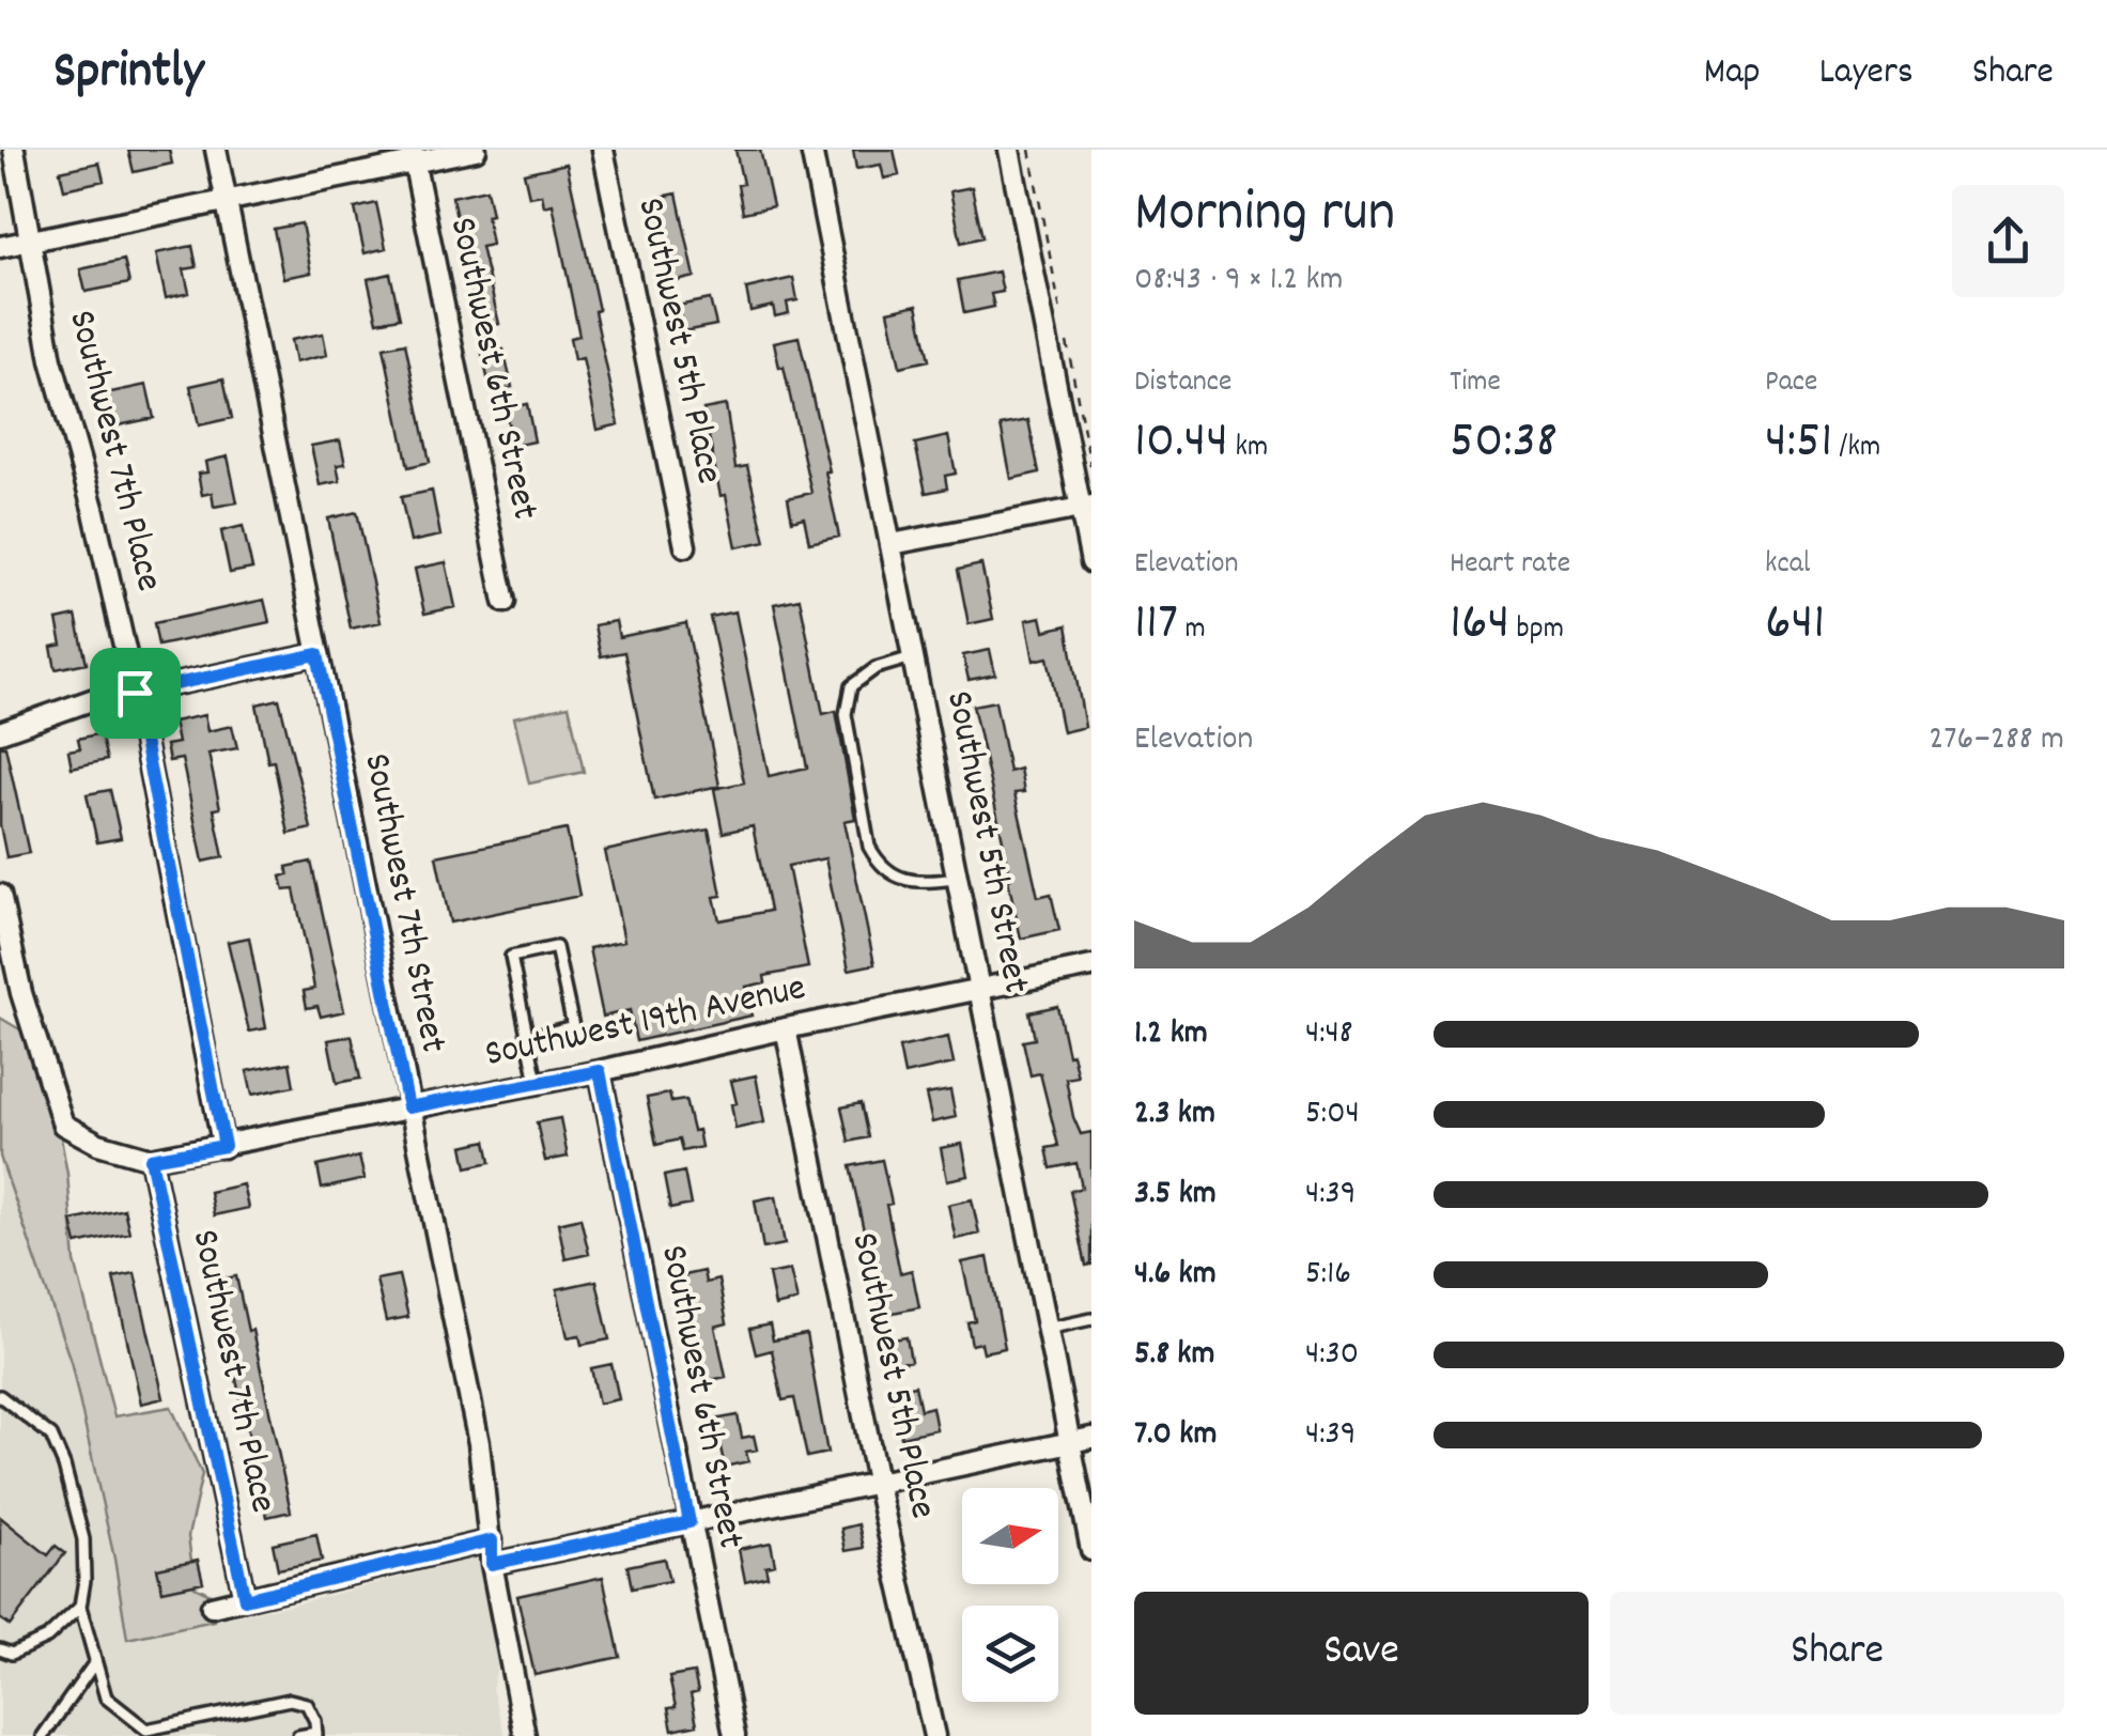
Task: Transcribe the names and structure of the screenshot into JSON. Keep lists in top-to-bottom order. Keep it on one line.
{"streets":{"street":["Southwest 5th Place","Southwest 6th Street","Southwest 7th Place","Southwest 5th Street","Southwest 7th Street","Southwest 19th Avenue"]},"crossings":[["Southwest 5th Place","Southwest 19th Avenue"],["Southwest 6th Street","Southwest 19th Avenue"],["Southwest 7th Place","Southwest 19th Avenue"],["Southwest 5th Street","Southwest 19th Avenue"],["Southwest 7th Street","Southwest 19th Avenue"]],"north":"right","page":{"header":"Sprintly","nav":["Map","Layers","Share"],"heading":["Morning run","08:43 · 9 × 1.2 km"],"stats":[["Distance","10.44 km"],["Time","50:38"],["Pace","4:51 /km"],["Elevation","117 m"],["Heart rate","164 bpm"],["kcal","641"]],"chart":["Elevation","276–288 m"],"list":[{"name":"1.2 km","note":"4:48"},{"name":"2.3 km","note":"5:04"},{"name":"3.5 km","note":"4:39"},{"name":"4.6 km","note":"5:16"},{"name":"5.8 km","note":"4:30"},{"name":"7.0 km","note":"4:39"}],"buttons":["Save","Share"]}}
